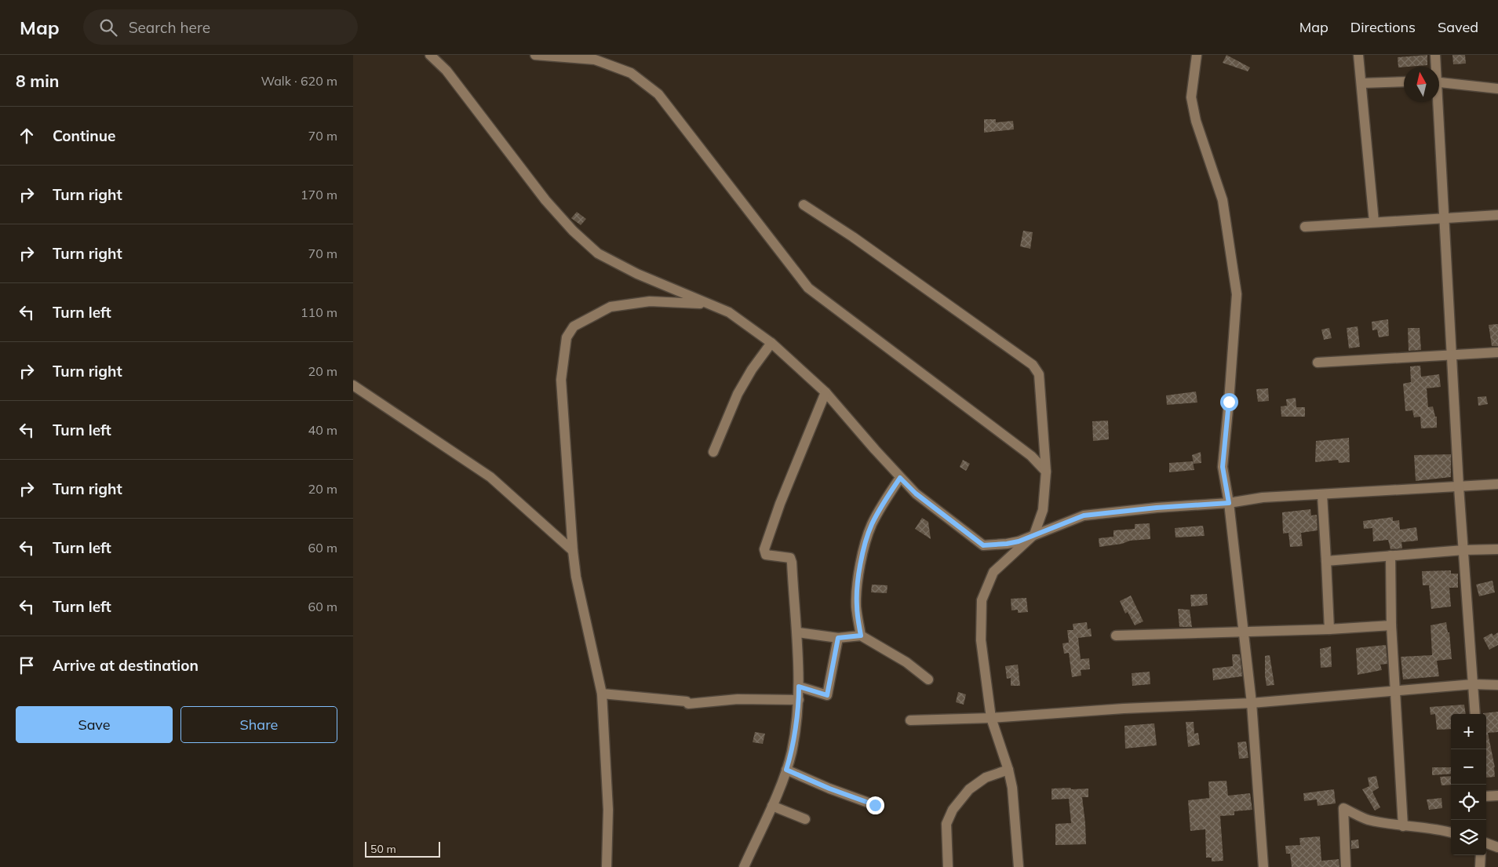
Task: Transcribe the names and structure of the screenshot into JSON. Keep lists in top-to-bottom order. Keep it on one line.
{"scale_bar":"50 m","north":"top","page":{"header":"Map","search":"Search here","nav":["Map","Directions","Saved"],"heading":["8 min","Walk · 620 m"],"list":[["Continue","70 m"],["Turn right","170 m"],["Turn right","70 m"],["Turn left","110 m"],["Turn right","20 m"],["Turn left","40 m"],["Turn right","20 m"],["Turn left","60 m"],["Turn left","60 m"],"Arrive at destination"],"buttons":["Save","Share"],"map_buttons":["+","−"],"scale":"50 m"}}
